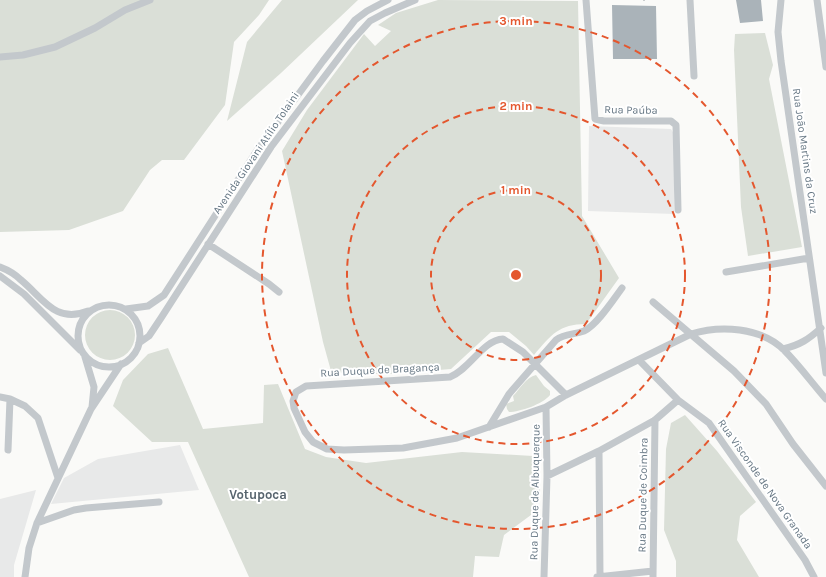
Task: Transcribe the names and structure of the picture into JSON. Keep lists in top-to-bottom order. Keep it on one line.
{"streets":{"street":["Rua Paúba","Rua João Martins da Cruz","Avenida Giovani Atílio Tolaini","Rua Duque de Bragança","Rua Visconde de Nova Granada","Rua Duque de Albuquerque","Rua Duque de Coimbra"]},"districts":["Votupoca"],"rings":["3 min","2 min","1 min"]}
